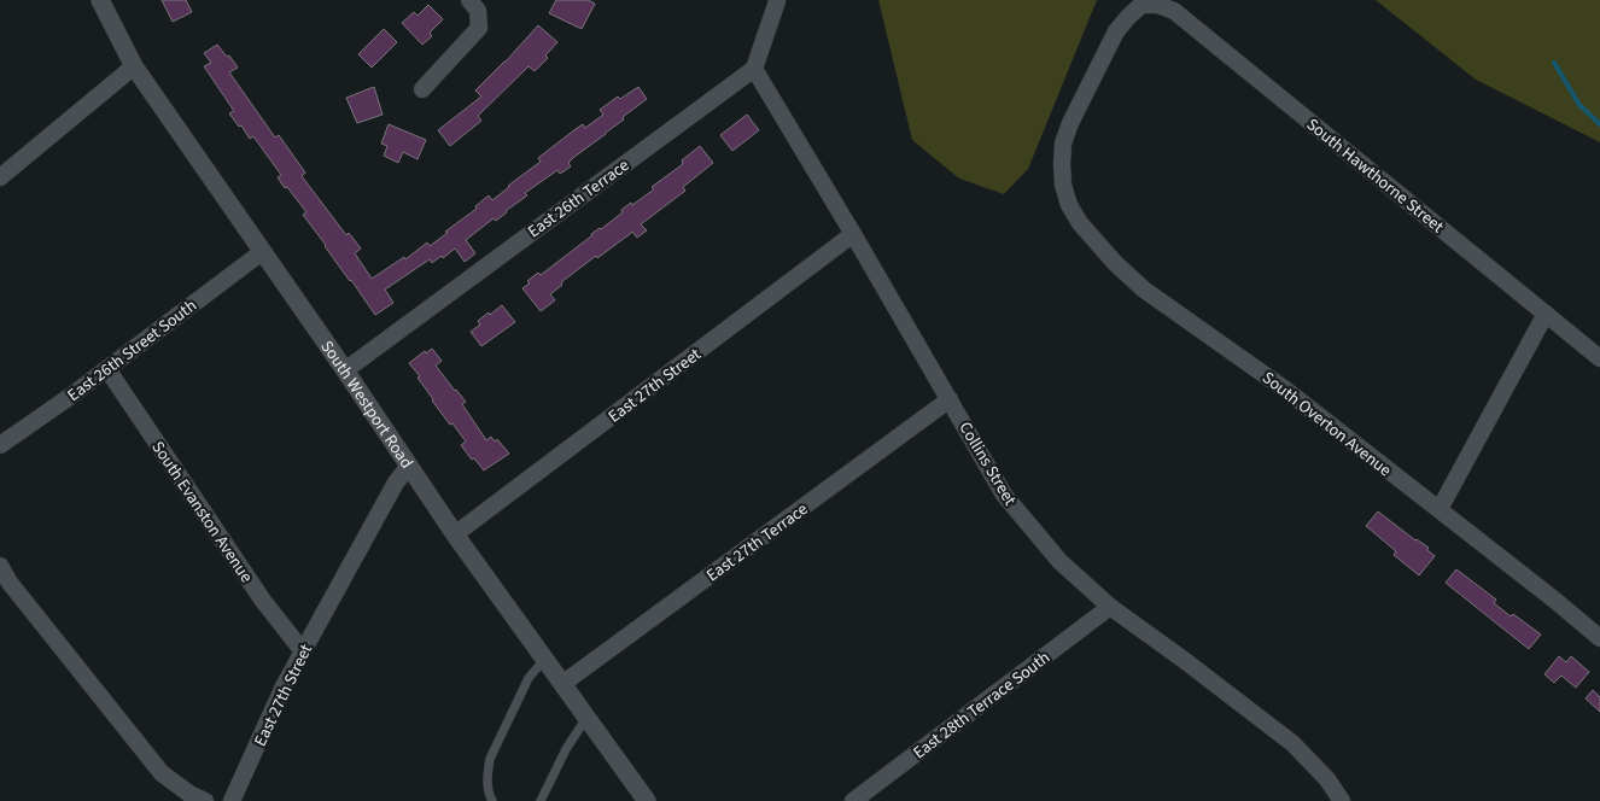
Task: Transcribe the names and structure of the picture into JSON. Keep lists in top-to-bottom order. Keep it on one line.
{"streets":{"street":["South Hawthorne Street","East 26th Terrace","East 26th Street South","East 27th Street","South Westport Road","South Overton Avenue","Collins Street","South Evanston Avenue","East 27th Terrace","East 28th Terrace South"]},"crossings":[["South Hawthorne Street","South Overton Avenue"],["East 26th Terrace","South Westport Road"],["East 26th Terrace","Collins Street"],["East 26th Street South","South Westport Road"],["East 26th Street South","South Evanston Avenue"],["East 27th Street","South Westport Road"],["East 27th Street","Collins Street"],["East 27th Street","South Evanston Avenue"],["South Westport Road","East 27th Terrace"],["Collins Street","East 27th Terrace"],["Collins Street","East 28th Terrace South"]]}
